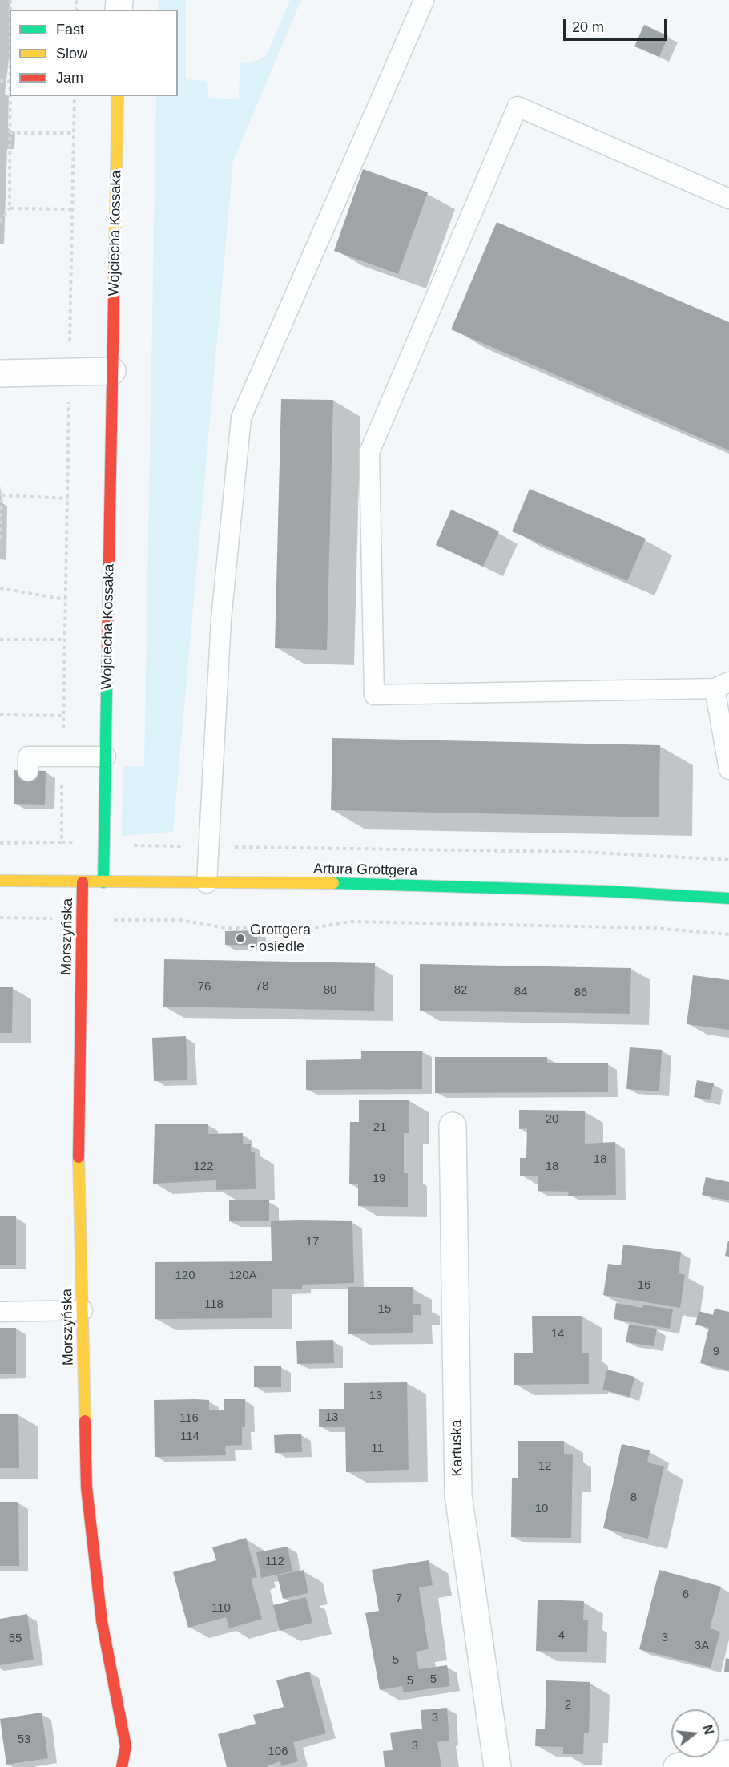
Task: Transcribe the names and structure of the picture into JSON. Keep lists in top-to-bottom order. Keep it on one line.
{"streets":{"street":["Wojciecha Kossaka","Artura Grottgera","Morszyńska","Kartuska"]},"crossings":[["Wojciecha Kossaka","Artura Grottgera"],["Artura Grottgera","Morszyńska"]],"places":["Grottgera - osiedle"],"house_numbers":["78","76","80","82","84","86","20","21","18","122","18","19","17","120","120A","16","118","15","14","9","13","13","116","114","11","12","8","10","112","6","7","110","4","3","55","3A","5","5","5","2","3","53","3","106"],"legend":["Fast","Slow","Jam"],"scale_bar":"20 m","north":"right"}
